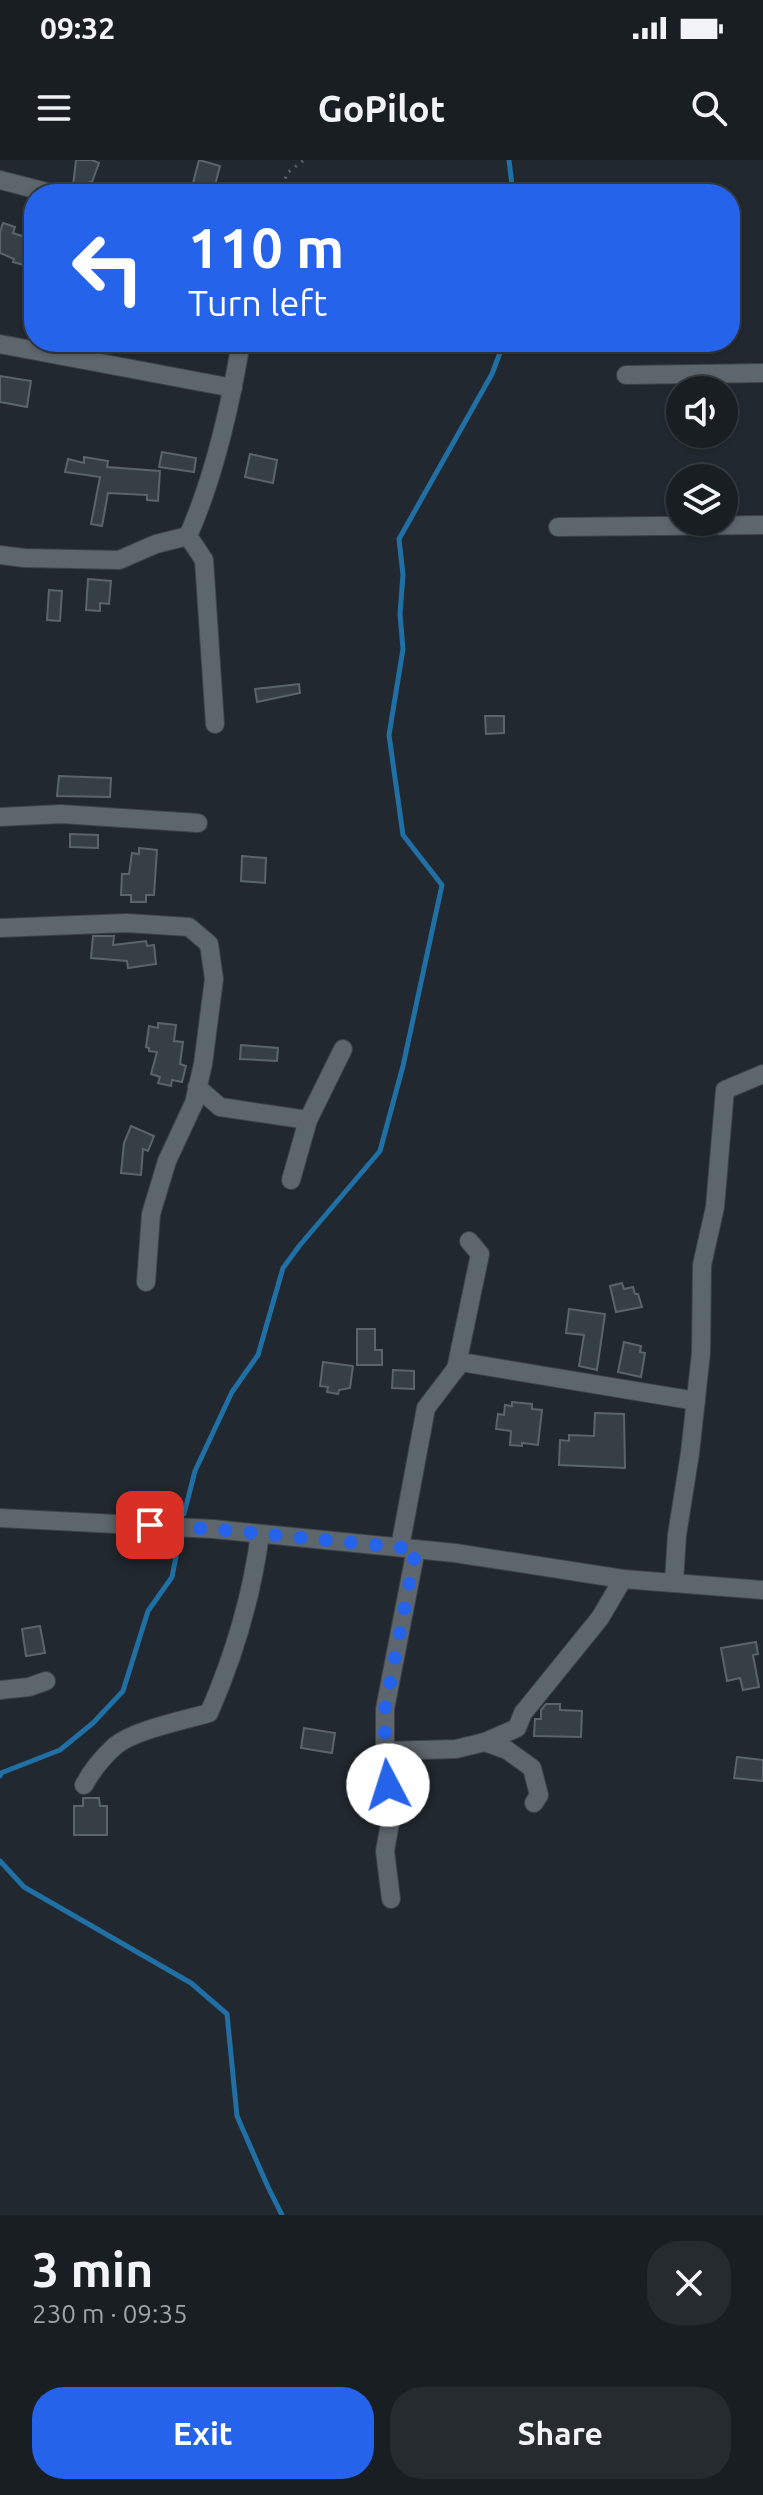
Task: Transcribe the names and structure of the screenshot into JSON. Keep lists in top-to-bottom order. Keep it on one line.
{"page":{"status":"09:32","header":"GoPilot","turn":["110 m","Turn left"],"heading":["3 min","230 m · 09:35"],"buttons":["Exit","Share"]}}
